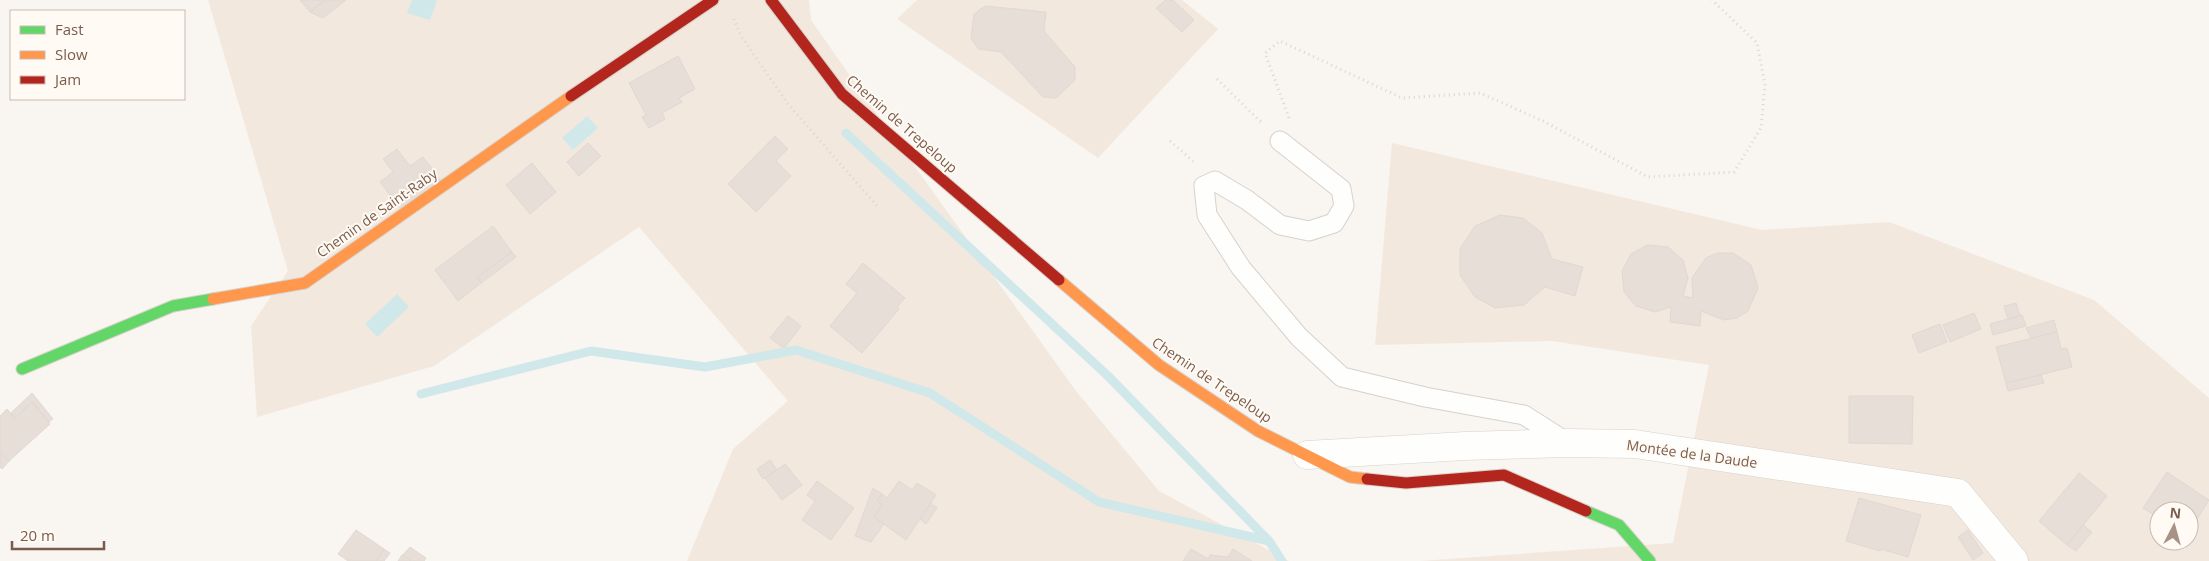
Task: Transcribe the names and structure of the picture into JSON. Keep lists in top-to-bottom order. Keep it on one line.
{"streets":{"street":["Chemin de Trepeloup","Chemin de Saint-Raby","Montée de la Daude"]},"crossings":[["Chemin de Trepeloup","Montée de la Daude"]],"legend":["Fast","Slow","Jam"],"scale_bar":"20 m","north":"top"}
